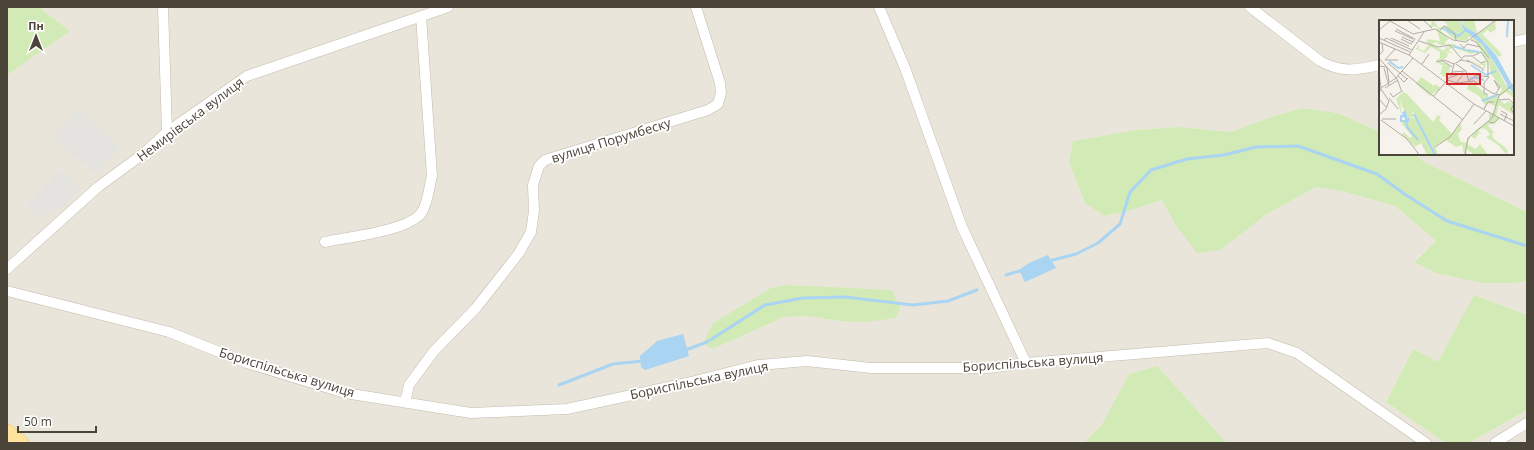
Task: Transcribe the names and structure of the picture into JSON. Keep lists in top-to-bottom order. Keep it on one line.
{"streets":{"street":["Немирівська вулиця","вулиця Порумбеску","Бориспільська вулиця"]},"crossings":[["вулиця Порумбеску","Бориспільська вулиця"]],"scale_bar":"50 m","north":"top"}
